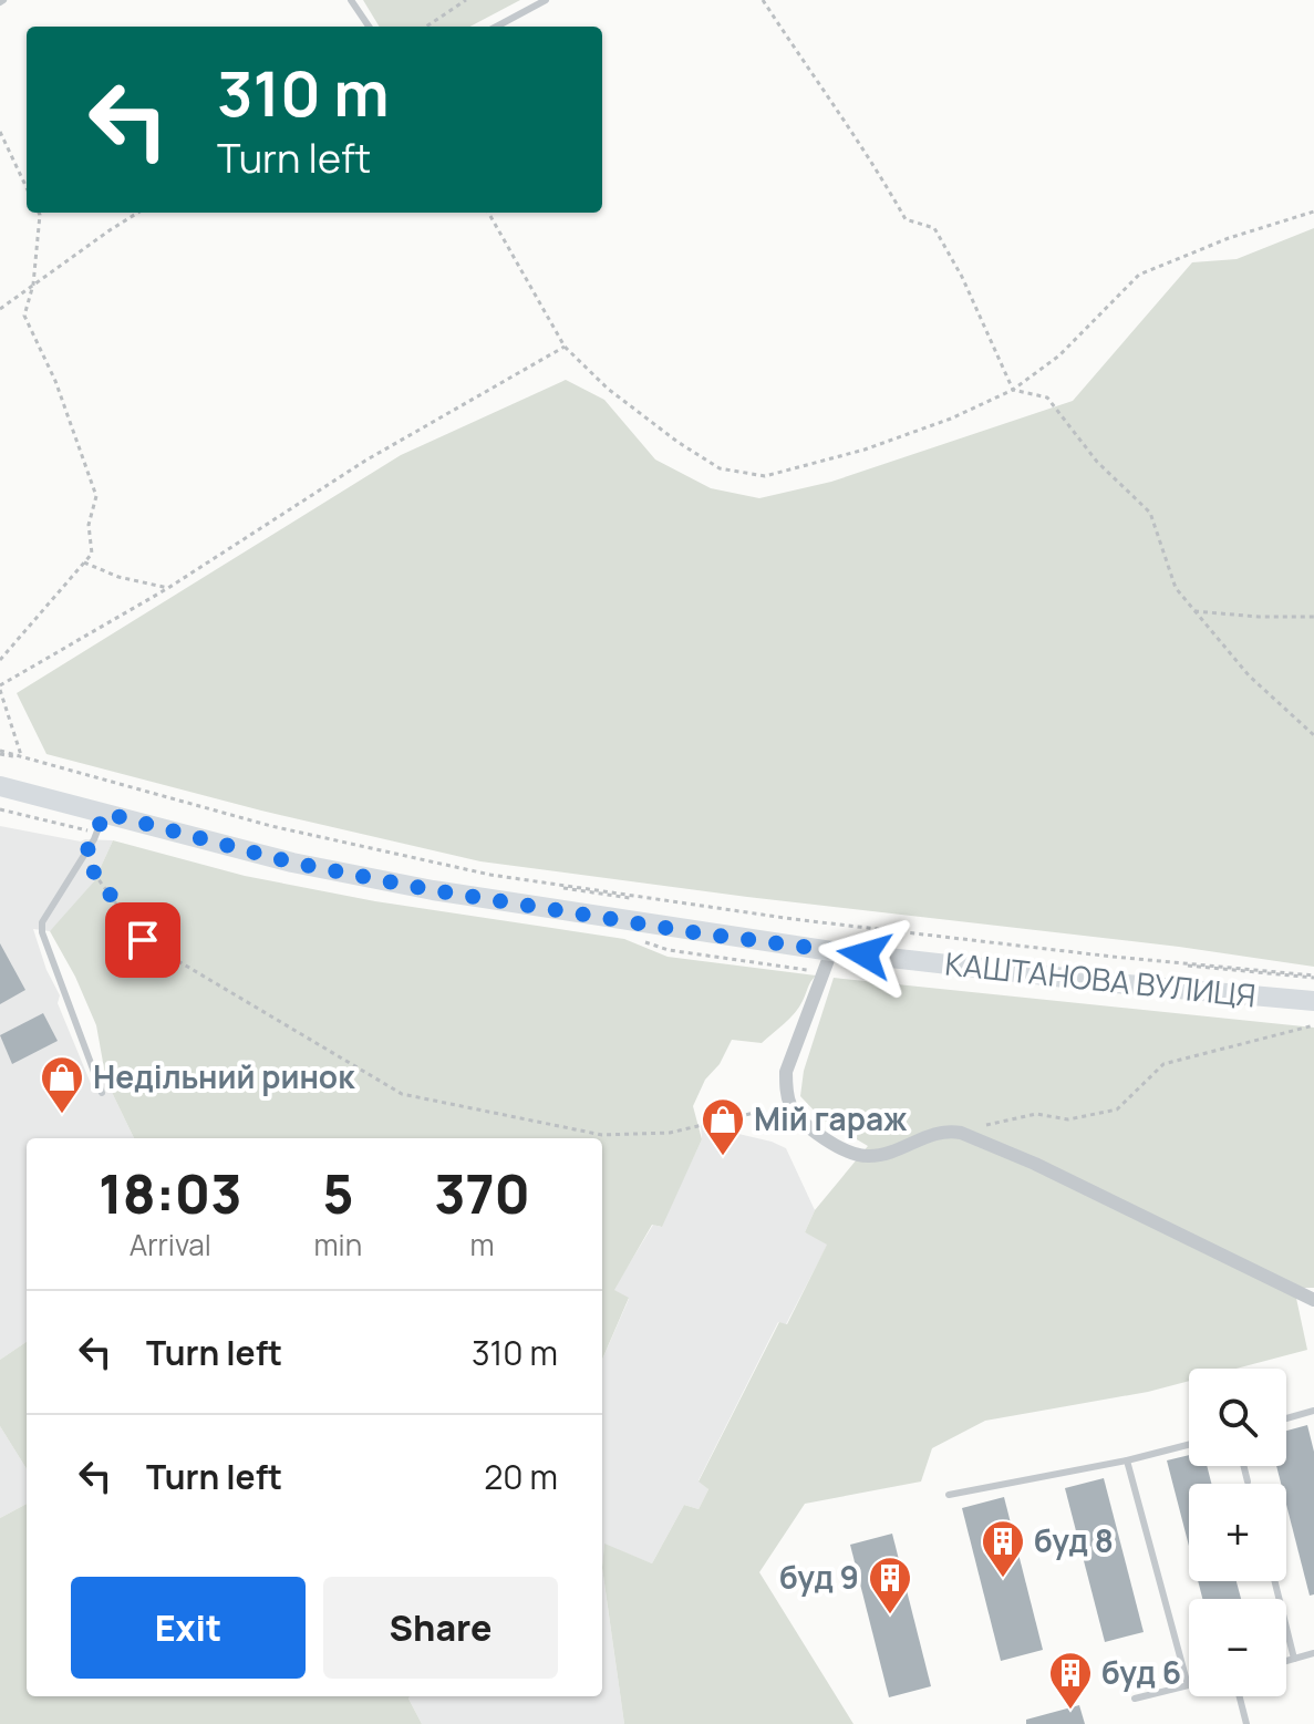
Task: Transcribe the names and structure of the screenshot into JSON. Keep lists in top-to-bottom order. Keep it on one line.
{"streets":{"main road":["КАШТАНОВА ВУЛИЦЯ"]},"places":{"shop":["Недільний ринок","Мій гараж"],"building":["буд 8","буд 9","буд 6"]},"page":{"turn":["310 m","Turn left"],"eta":["18:03","Arrival","5","min","370","m"],"list":[{"name":"Turn left","value":"310 m"},{"name":"Turn left","value":"20 m"}],"map_buttons":["+","−"],"buttons":["Exit","Share"]}}
